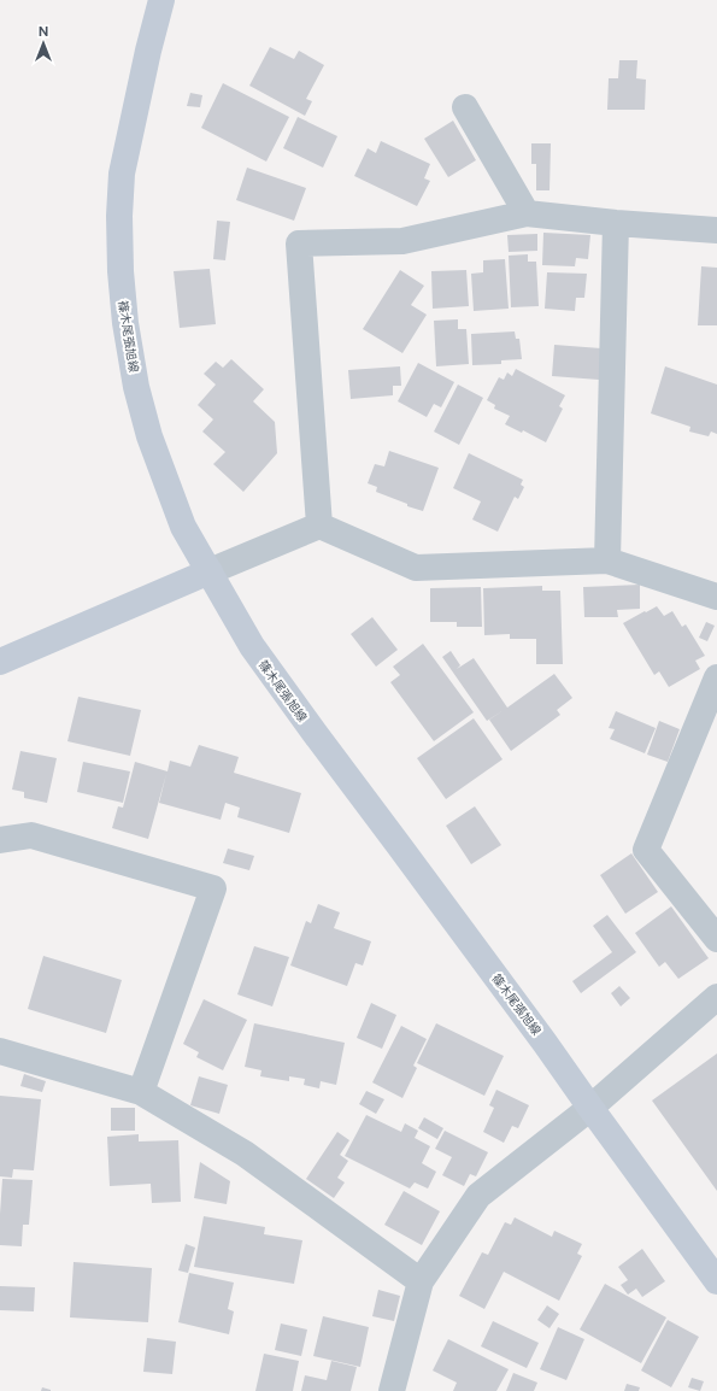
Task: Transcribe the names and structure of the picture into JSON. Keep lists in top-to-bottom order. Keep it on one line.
{"streets":{"main road":["篠木尾張旭線"]},"north":"top"}
